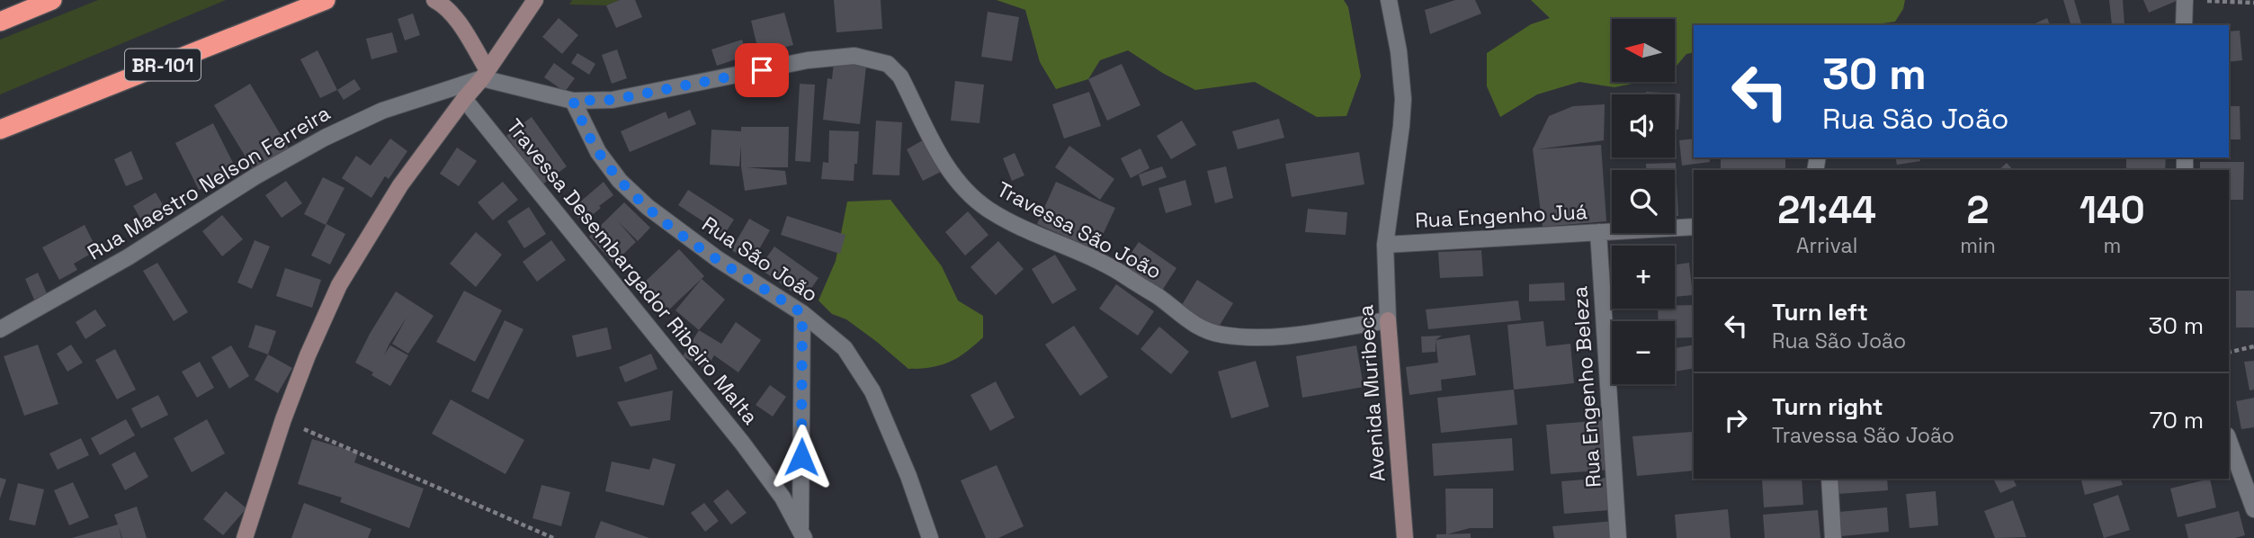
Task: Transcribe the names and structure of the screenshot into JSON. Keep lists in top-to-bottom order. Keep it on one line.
{"streets":{"highway":["BR-101"],"main road":["Avenida Muribeca"],"street":["Rua Maestro Nelson Ferreira","Rua Engenho Juá","Travessa São João","Rua São João","Travessa Desembargador Ribeiro Malta","Rua Engenho Beleza"]},"crossings":[["Rua Maestro Nelson Ferreira","Travessa São João"],["Rua Engenho Juá","Rua Engenho Beleza"],["Rua Engenho Juá","Avenida Muribeca"],["Travessa São João","Rua São João"],["Travessa São João","Avenida Muribeca"]],"north":"left","page":{"map_buttons":["+","−"],"turn":["30 m","Rua São João"],"eta":["21:44","Arrival","2","min","140","m"],"list":[{"name":"Turn left","note":"Rua São João","value":"30 m"},{"name":"Turn right","note":"Travessa São João","value":"70 m"}]}}
